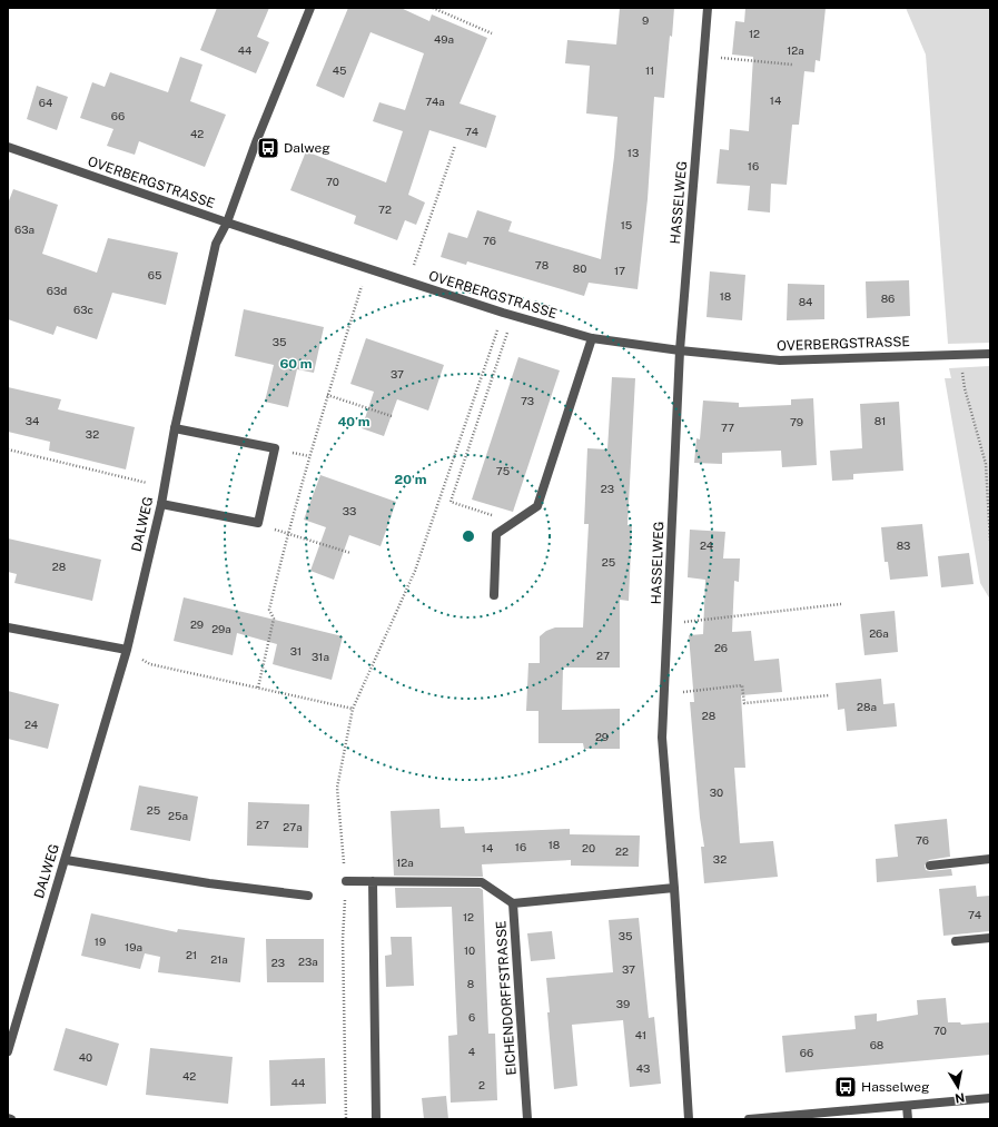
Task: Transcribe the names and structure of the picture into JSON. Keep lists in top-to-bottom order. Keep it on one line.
{"streets":{"street":["OVERBERGSTRASSE","HASSELWEG","DALWEG","EICHENDORFFSTRASSE"]},"crossings":[["OVERBERGSTRASSE","HASSELWEG"],["OVERBERGSTRASSE","DALWEG"],["HASSELWEG","EICHENDORFFSTRASSE"]],"places":{"bus stop":["Dalweg","Hasselweg"]},"house_numbers":["9","12","49a","44","12a","45","11","14","74a","64","66","74","42","13","16","70","72","15","63a","76","78","80","17","65","63d","18","86","84","63c","35","37","73","34","81","79","77","32","75","23","33","24","83","25","28","29","29a","26a","26","31","27","31a","28a","28","24","29","30","25","25a","27","27a","76","18","16","14","20","22","32","12a","74","12","35","19","19a","10","21","21a","23a","23","37","8","39","6","70","41","68","4","66","40","43","42","44","2"],"north":"bottom","rings":["60 m","40 m","20 m"]}
